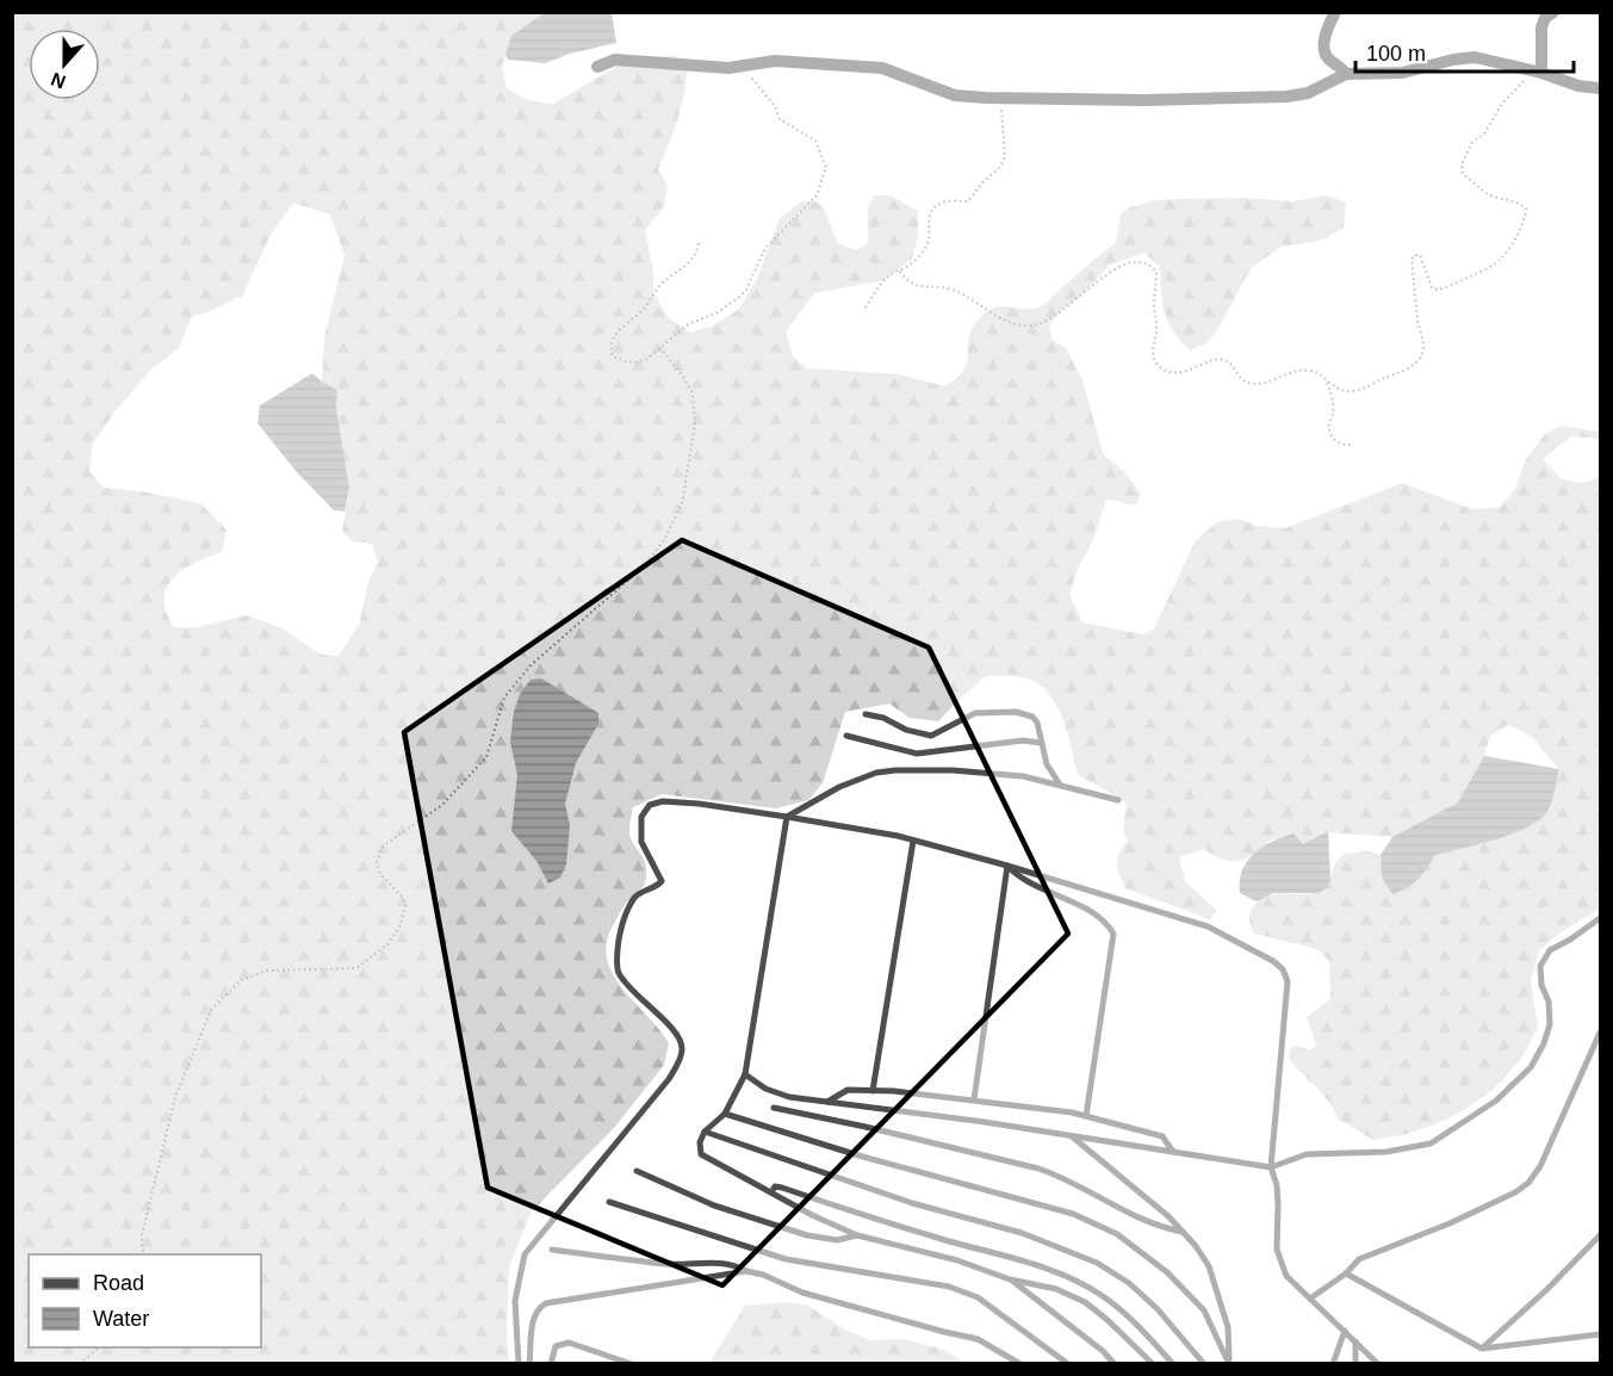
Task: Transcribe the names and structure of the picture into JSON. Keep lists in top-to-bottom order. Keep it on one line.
{"legend":["Road","Water"],"scale_bar":"100 m","north":"bottom"}
